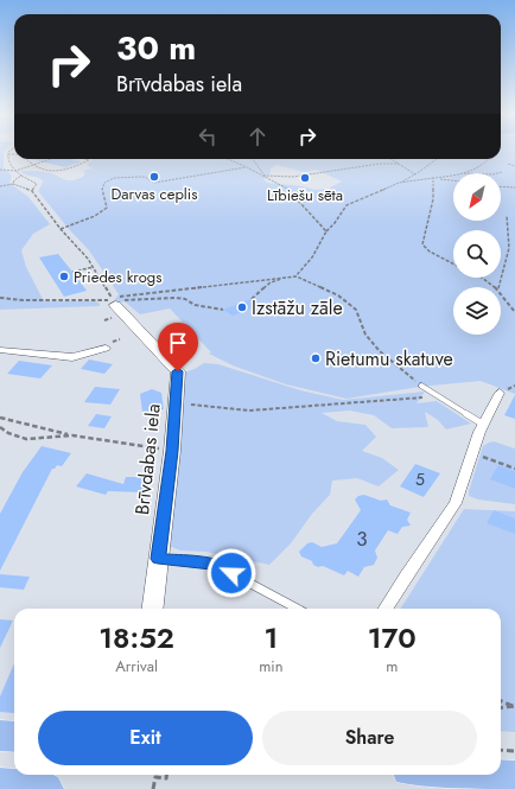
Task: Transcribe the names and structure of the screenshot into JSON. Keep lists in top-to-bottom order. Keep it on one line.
{"streets":{"street":["Brīvdabas iela"]},"places":["Darvas ceplis","Lībiešu sēta","Priedes krogs","Izstāžu zāle","Rietumu skatuve"],"house_numbers":["5","3"],"north":"bottom left","page":{"turn":["30 m","Brīvdabas iela"],"eta":["18:52","Arrival","1","min","170","m"],"buttons":["Exit","Share"]}}
